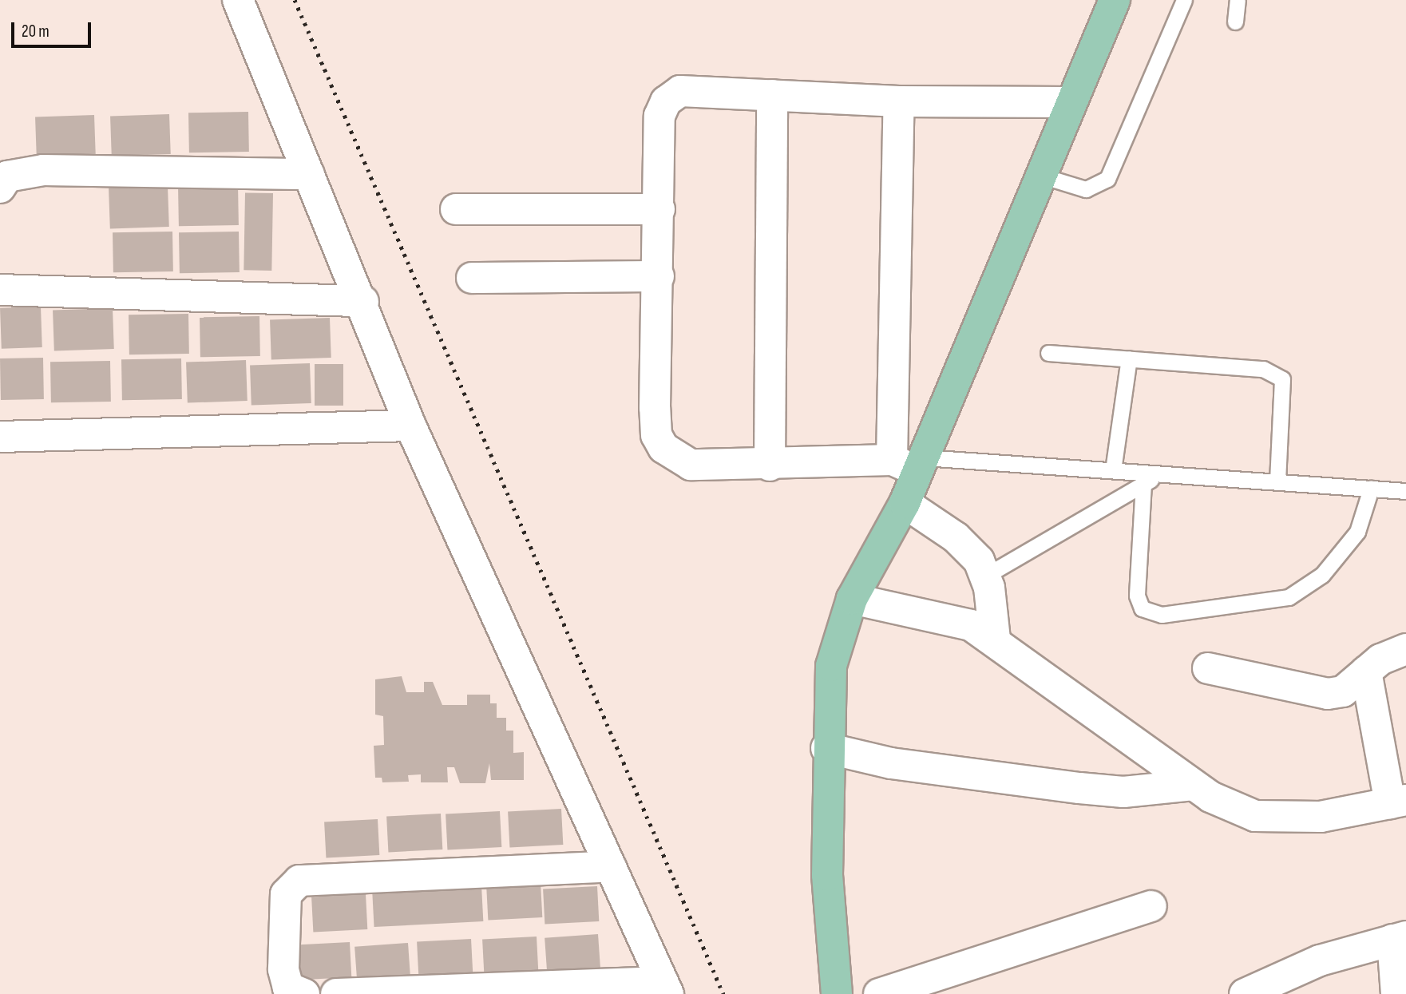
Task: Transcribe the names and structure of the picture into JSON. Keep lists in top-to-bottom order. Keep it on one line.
{"scale_bar":"20 m"}
